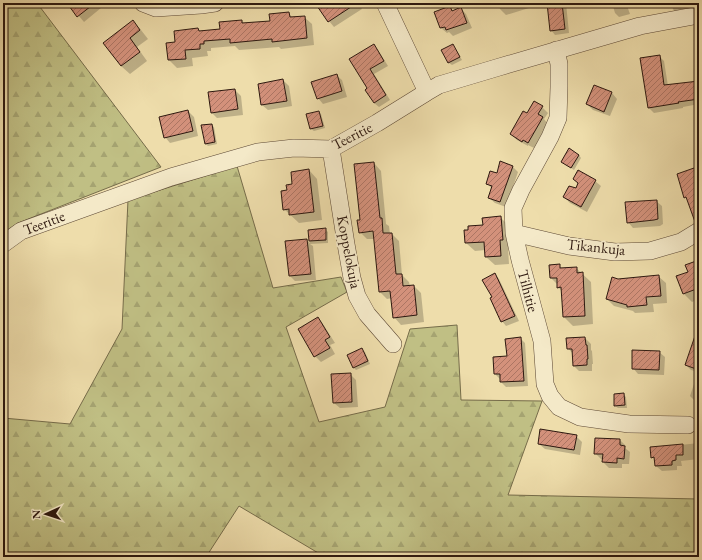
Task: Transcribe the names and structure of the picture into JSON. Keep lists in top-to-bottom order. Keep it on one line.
{"streets":{"street":["Teeritie","Tikankuja","Koppelokuja","Tilhitie"]},"crossings":[["Teeritie","Koppelokuja"],["Teeritie","Tilhitie"],["Tikankuja","Tilhitie"]],"north":"left"}
